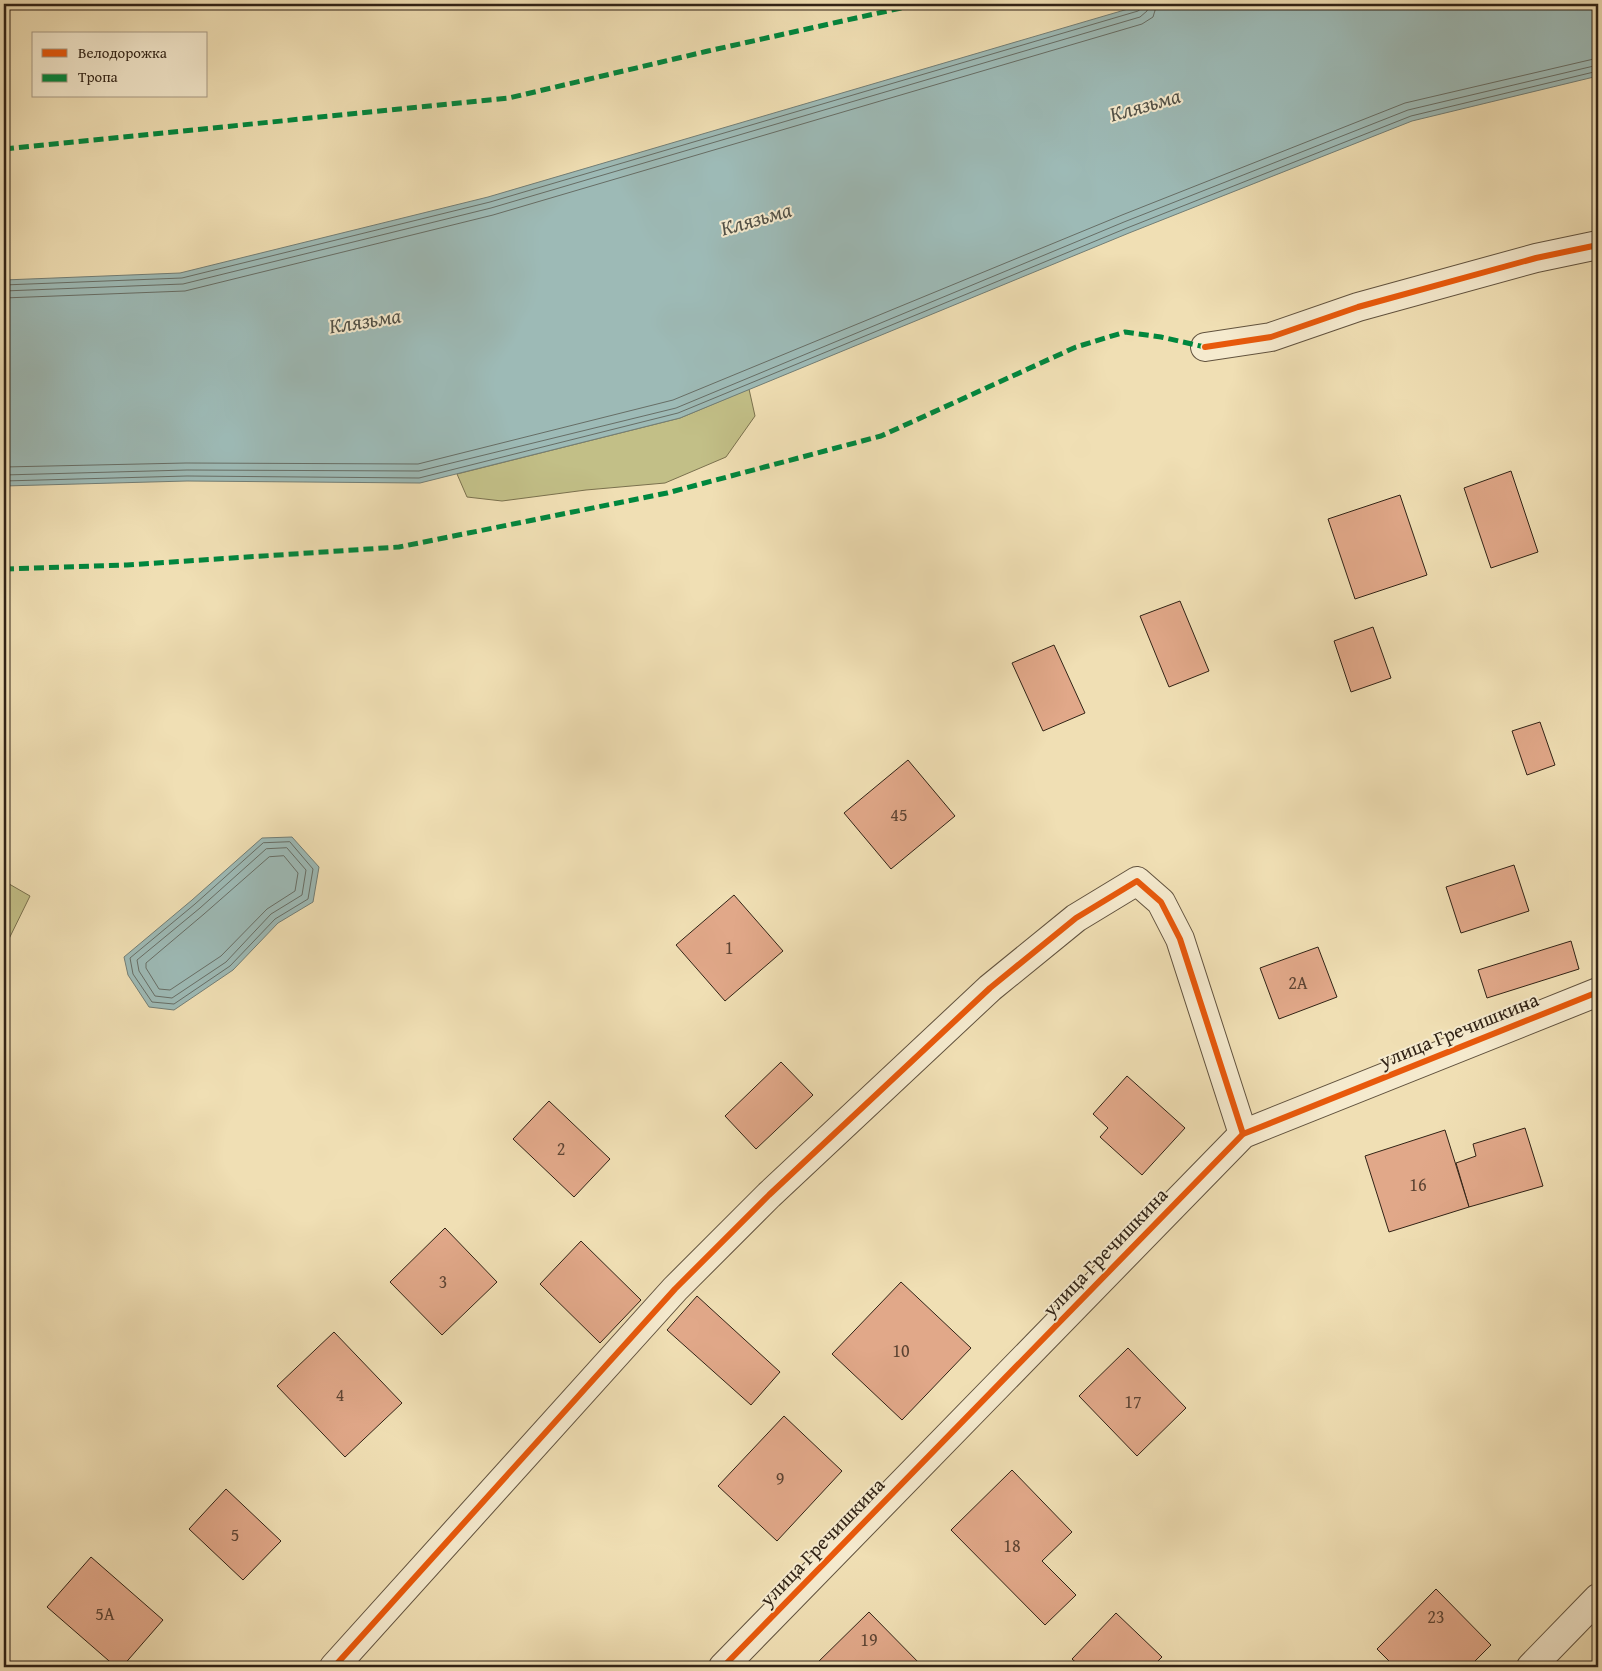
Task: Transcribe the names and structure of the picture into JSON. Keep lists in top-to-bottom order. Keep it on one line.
{"streets":{"street":["улица Гречишкина"]},"water":["Клязьма"],"house_numbers":["45","1","2А","2","16","3","10","4","17","9","5","18","5А","23","19"],"legend":["Велодорожка","Тропа"]}
